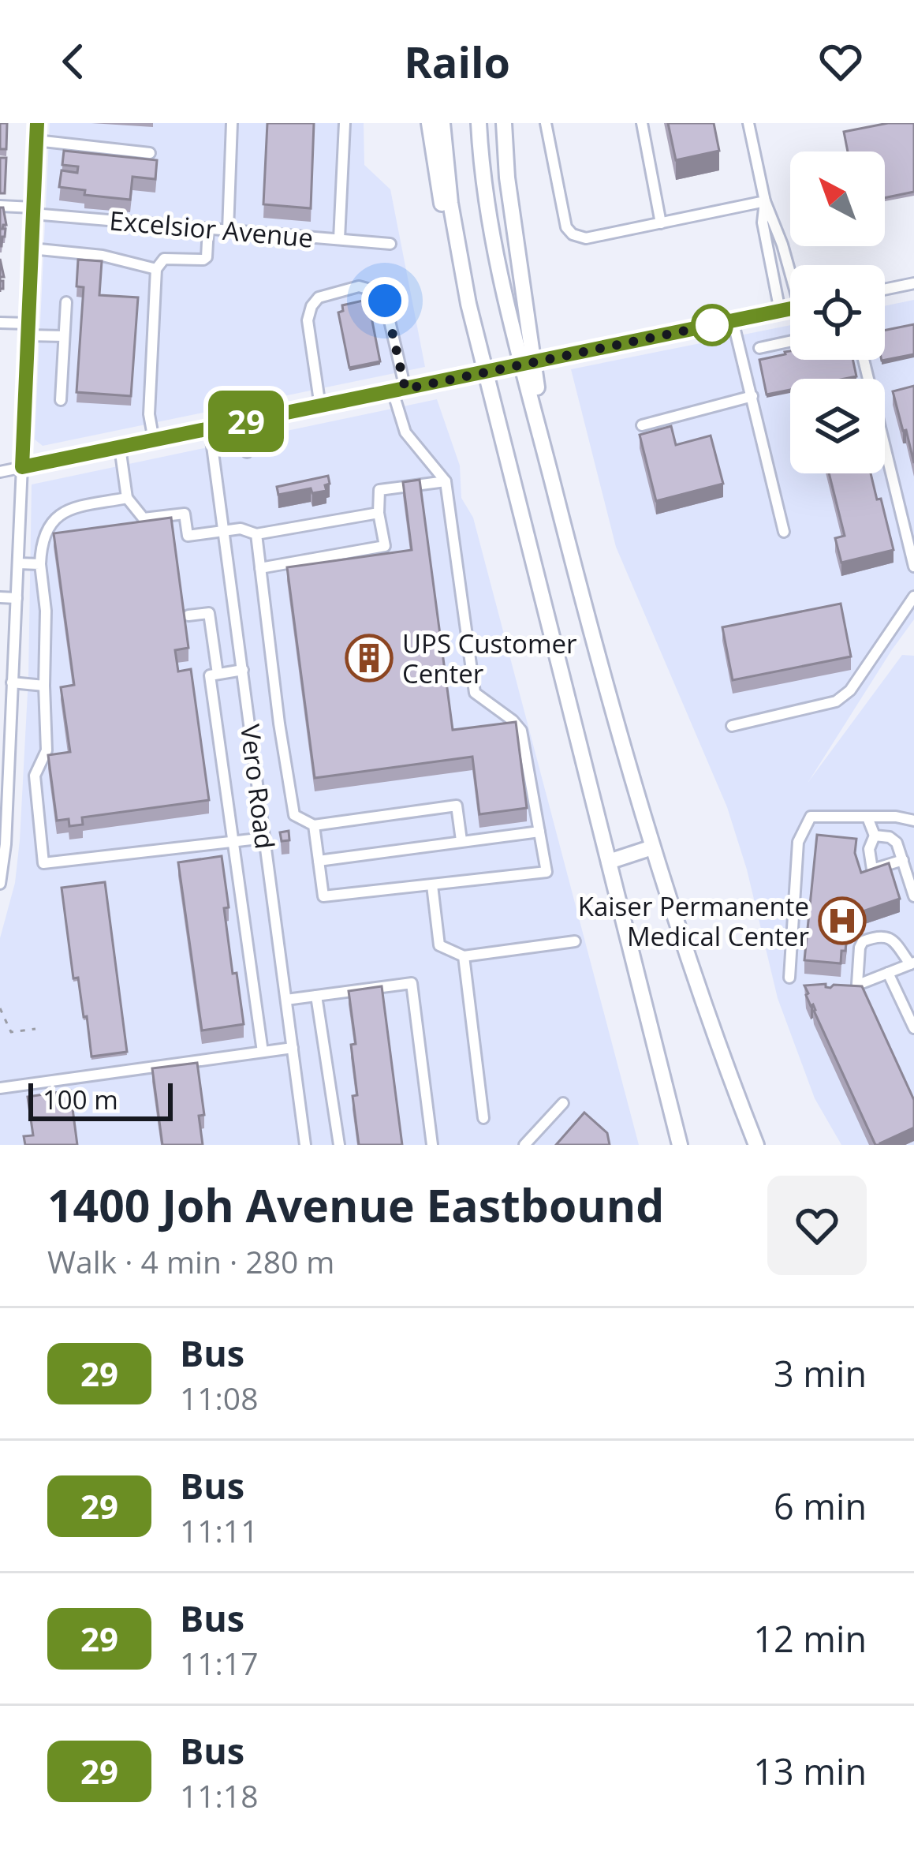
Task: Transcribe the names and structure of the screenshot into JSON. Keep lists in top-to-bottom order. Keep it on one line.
{"streets":{"street":["Excelsior Avenue","Vero Road"]},"places":{"building":["UPS Customer Center"],"hospital":["Kaiser Permanente Medical Center"]},"lines":["bus line 29"],"scale_bar":"100 m","north":"top left","page":{"header":"Railo","on_map":"29","scale":"100 m","heading":["1400 Joh Avenue Eastbound","Walk · 4 min · 280 m"],"list":[{"mark":"29","name":"Bus","note":"11:08","value":"3 min"},{"mark":"29","name":"Bus","note":"11:11","value":"6 min"},{"mark":"29","name":"Bus","note":"11:17","value":"12 min"},{"mark":"29","name":"Bus","note":"11:18","value":"13 min"}]}}
